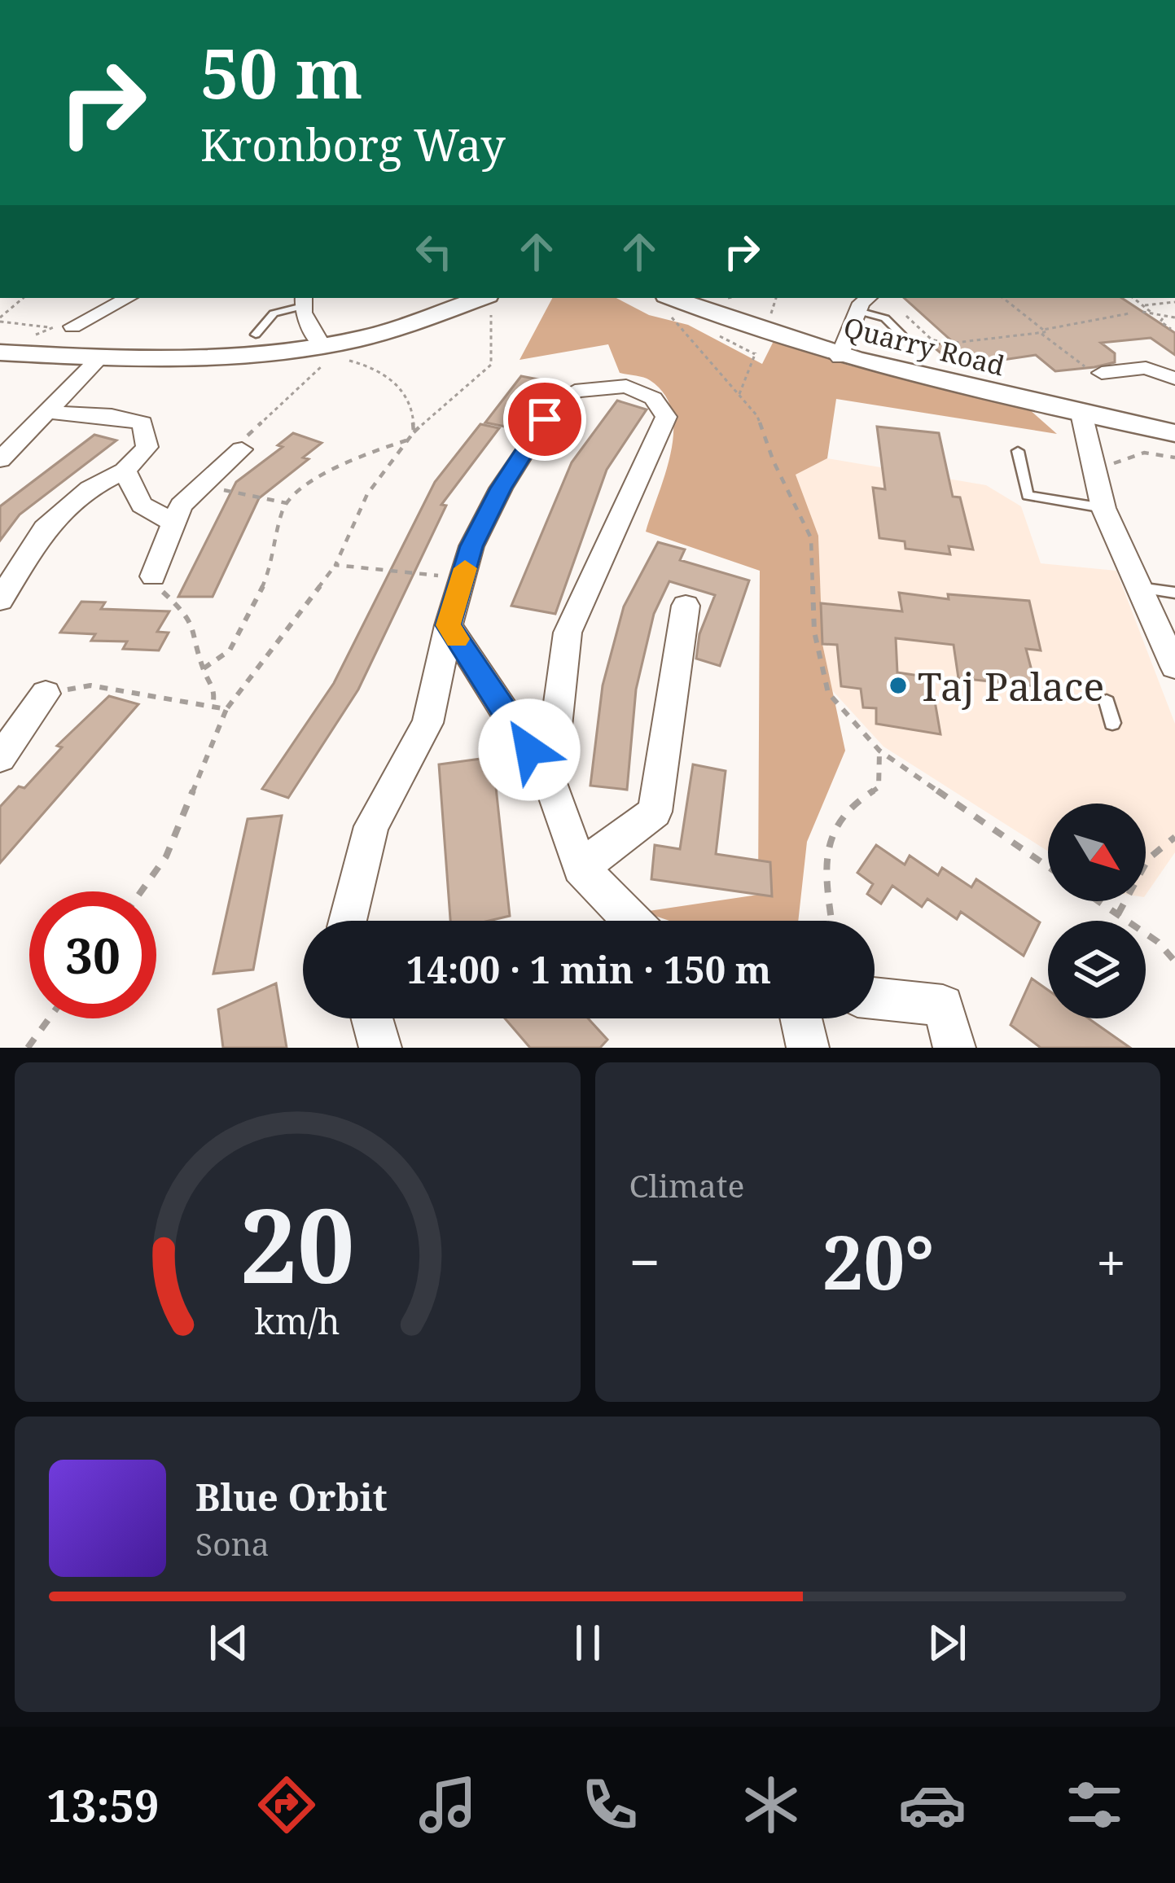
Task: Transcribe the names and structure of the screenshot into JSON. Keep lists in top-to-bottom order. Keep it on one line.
{"streets":{"street":["Quarry Road"]},"places":["Taj Palace"],"north":"bottom right","page":{"turn":["50 m","Kronborg Way"],"limit":"30","trip":"14:00 · 1 min · 150 m","tile":"Climate","heat":["−","20°","+"],"song":["Blue Orbit","Sona"],"tabs":"13:59","gauge":["20","km/h"]}}
